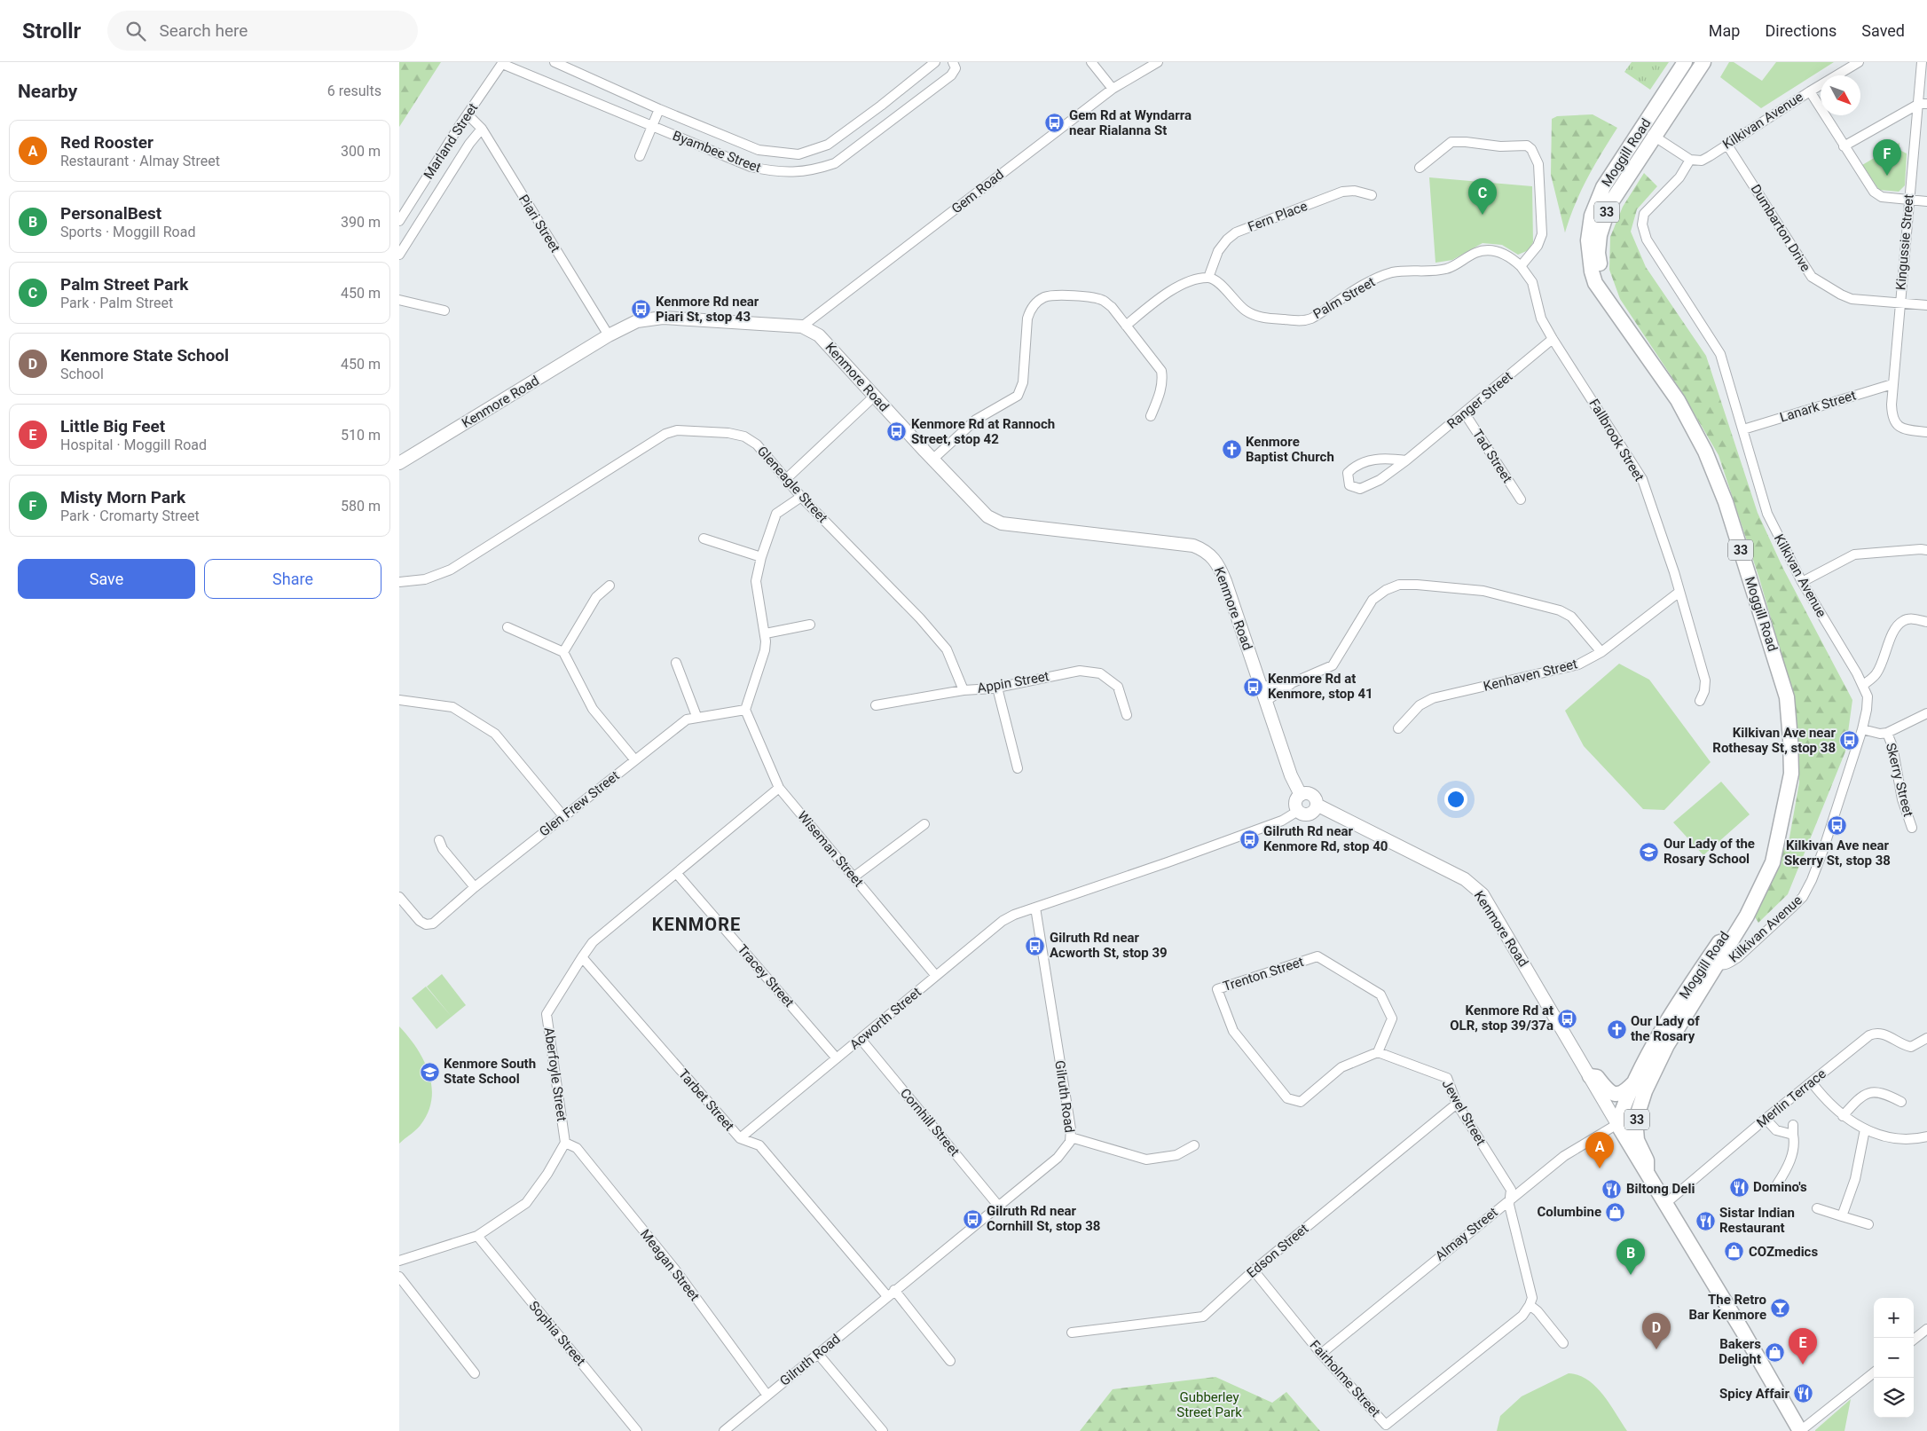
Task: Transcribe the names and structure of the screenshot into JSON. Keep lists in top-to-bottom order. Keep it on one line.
{"streets":{"main road":["Moggill Road","33"],"street":["Kilkivan Avenue","Marland Street","Byambee Street","Gem Road","Fern Place","Piari Street","Dumbarton Drive","Kingussie Street","Palm Street","Kenmore Road","Ranger Street","Lanark Street","Fallbrook Street","Tad Street","Gleneagle Street","Kenhaven Street","Appin Street","Skerry Street","Glen Frew Street","Wiseman Street","Trenton Street","Tracey Street","Acworth Street","Aberfoyle Street","Gilruth Road","Merlin Terrace","Tarbet Street","Jewel Street","Cornhill Street","Almay Street","Edson Street","Meagan Street","Sophia Street","Fairholme Street"]},"crossings":[["Kilkivan Avenue","Moggill Road"],["Kilkivan Avenue","Dumbarton Drive"],["Kilkivan Avenue","Lanark Street"],["Marland Street","Byambee Street"],["Marland Street","Piari Street"],["Moggill Road","Kenmore Road"],["Moggill Road","Merlin Terrace"],["Moggill Road","Almay Street"],["Gem Road","Kenmore Road"],["Fern Place","Palm Street"],["Piari Street","Kenmore Road"],["Dumbarton Drive","Kingussie Street"],["Kingussie Street","Lanark Street"],["Palm Street","Fallbrook Street"],["Kenmore Road","Almay Street"],["Ranger Street","Fallbrook Street"],["Ranger Street","Tad Street"],["Fallbrook Street","Kenhaven Street"],["Gleneagle Street","Appin Street"],["Glen Frew Street","Wiseman Street"],["Wiseman Street","Acworth Street"],["Wiseman Street","Aberfoyle Street"],["Trenton Street","Jewel Street"],["Tracey Street","Acworth Street"],["Tracey Street","Aberfoyle Street"],["Acworth Street","Gilruth Road"],["Acworth Street","Tarbet Street"],["Acworth Street","Cornhill Street"],["Aberfoyle Street","Tarbet Street"],["Aberfoyle Street","Meagan Street"],["Gilruth Road","Tarbet Street"],["Gilruth Road","Cornhill Street"],["Gilruth Road","Meagan Street"],["Jewel Street","Almay Street"],["Jewel Street","Edson Street"],["Jewel Street","Fairholme Street"],["Almay Street","Fairholme Street"],["Edson Street","Fairholme Street"]],"districts":["KENMORE"],"parks":["Gubberley Street Park"],"places":{"bus stop":["Gem Rd at Wyndarra near Rialanna St","Kenmore Rd near Piari St, stop 43","Kenmore Rd at Rannoch Street, stop 42","Kenmore Rd at Kenmore, stop 41","Kilkivan Ave near Rothesay St, stop 38","Kilkivan Ave near Skerry St, stop 38","Gilruth Rd near Kenmore Rd, stop 40","Gilruth Rd near Acworth St, stop 39","Kenmore Rd at OLR, stop 39/37a","Gilruth Rd near Cornhill St, stop 38"],"church":["Kenmore Baptist Church","Our Lady of the Rosary"],"school or university":["Our Lady of the Rosary School","Kenmore South State School"],"restaurant":["Domino's","Biltong Deli","Sistar Indian Restaurant","Spicy Affair"],"shop":["Columbine","COZmedics","Bakers Delight"],"bar":["The Retro Bar Kenmore"]},"north":"bottom right","page":{"header":"Strollr","search":"Search here","nav":["Map","Directions","Saved"],"heading":["Nearby","6 results"],"list":[{"mark":"A","name":"Red Rooster","note":"Restaurant · Almay Street","value":"300 m"},{"mark":"B","name":"PersonalBest","note":"Sports · Moggill Road","value":"390 m"},{"mark":"C","name":"Palm Street Park","note":"Park · Palm Street","value":"450 m"},{"mark":"D","name":"Kenmore State School","note":"School","value":"450 m"},{"mark":"E","name":"Little Big Feet","note":"Hospital · Moggill Road","value":"510 m"},{"mark":"F","name":"Misty Morn Park","note":"Park · Cromarty Street","value":"580 m"}],"pins":["F","C","A","B","D","E"],"buttons":["Save","Share"],"map_buttons":["+","−"]}}
